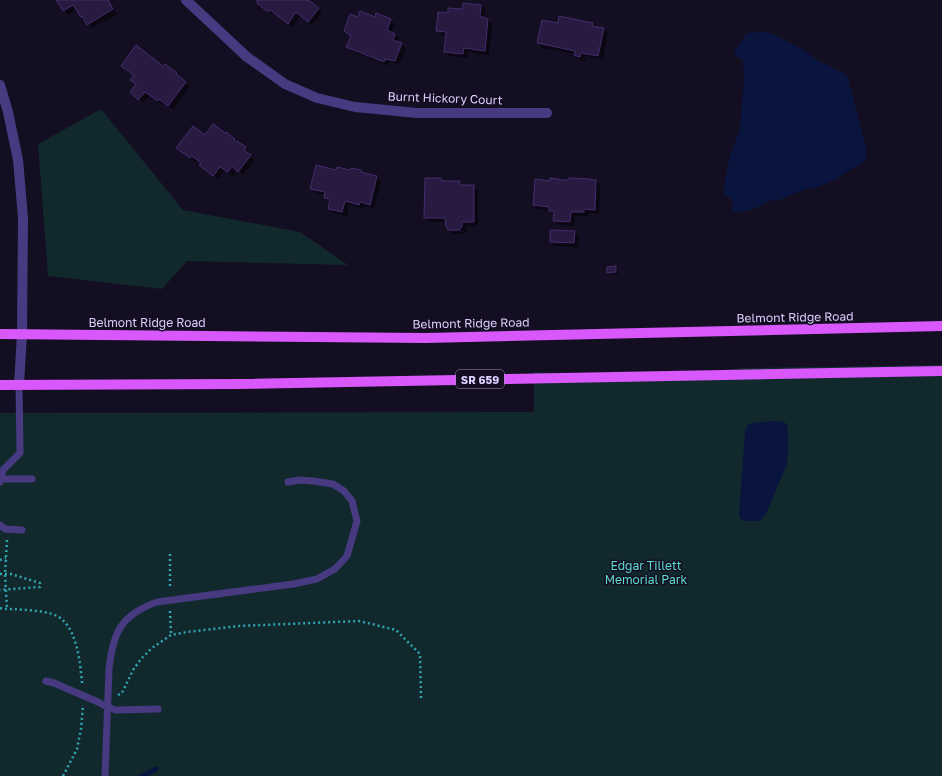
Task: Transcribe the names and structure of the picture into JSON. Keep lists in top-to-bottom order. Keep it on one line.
{"streets":{"main road":["Belmont Ridge Road","SR 659"],"street":["Burnt Hickory Court"]},"parks":["Edgar Tillett Memorial Park"]}
